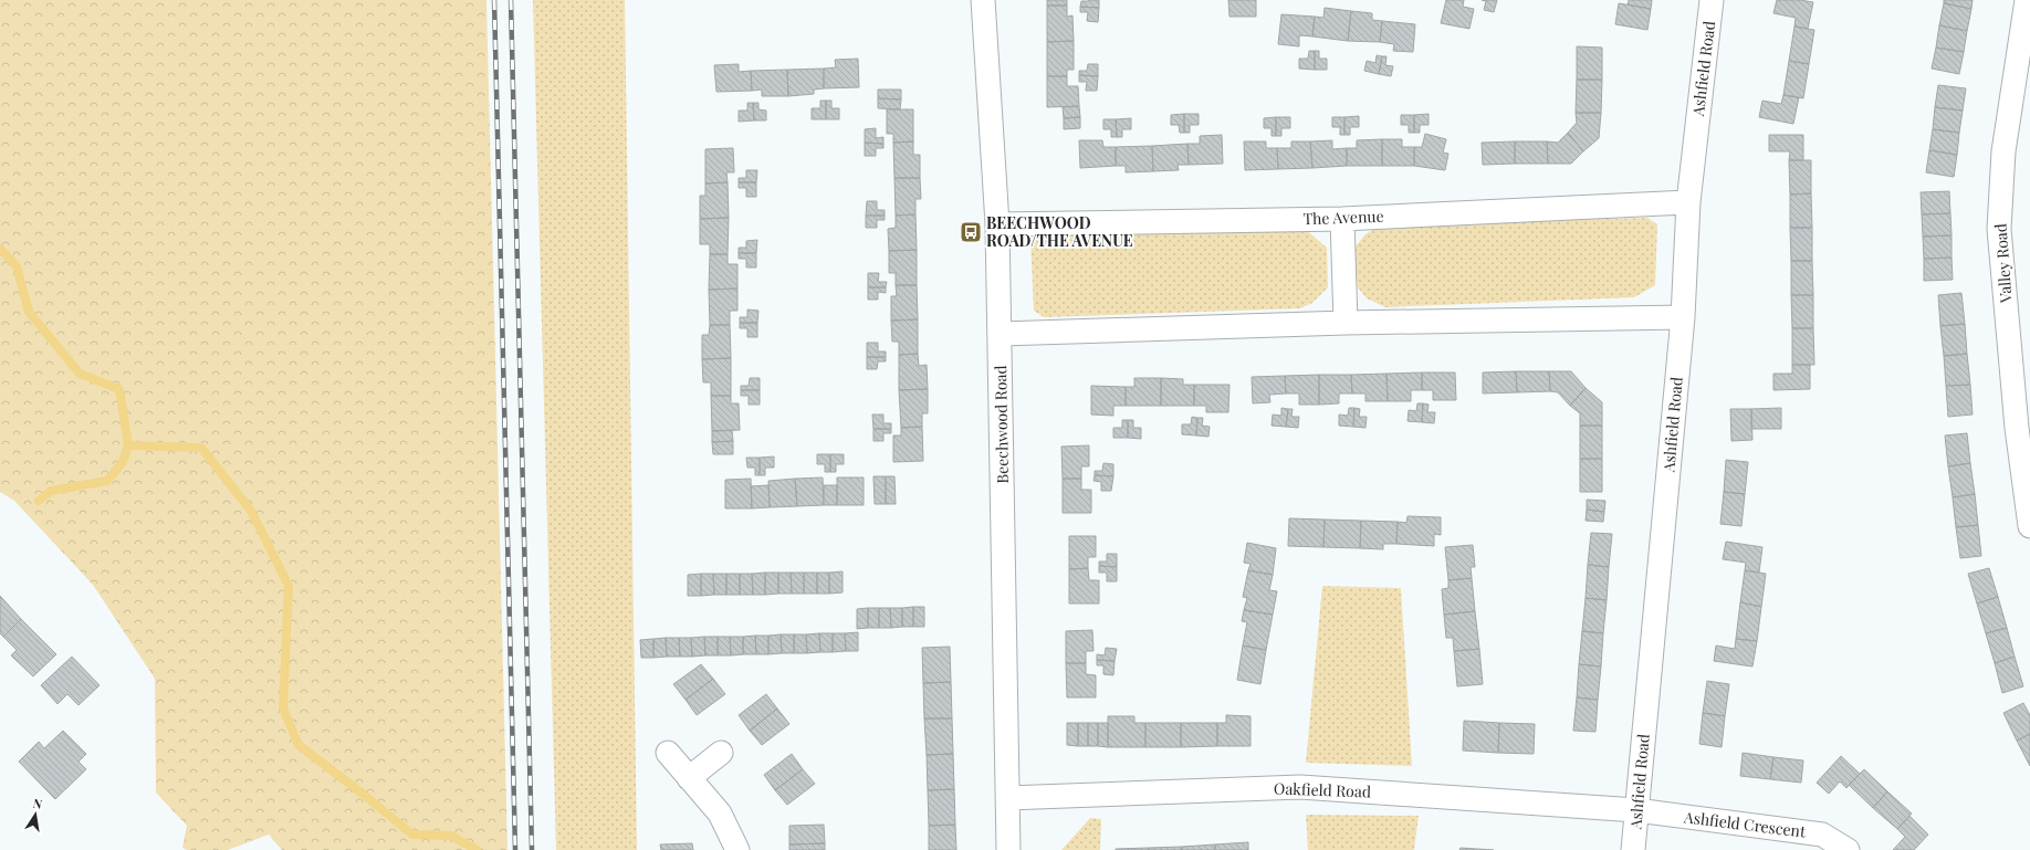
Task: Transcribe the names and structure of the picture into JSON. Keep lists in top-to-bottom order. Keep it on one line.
{"streets":{"street":["Ashfield Road","The Avenue","Valley Road","Beechwood Road","Oakfield Road","Ashfield Crescent"]},"crossings":[["Ashfield Road","The Avenue"],["Ashfield Road","Oakfield Road"],["Ashfield Road","Ashfield Crescent"],["The Avenue","Beechwood Road"],["Beechwood Road","Oakfield Road"],["Oakfield Road","Ashfield Crescent"]],"places":{"bus stop":["BEECHWOOD ROAD/THE AVENUE"]},"north":"top"}
